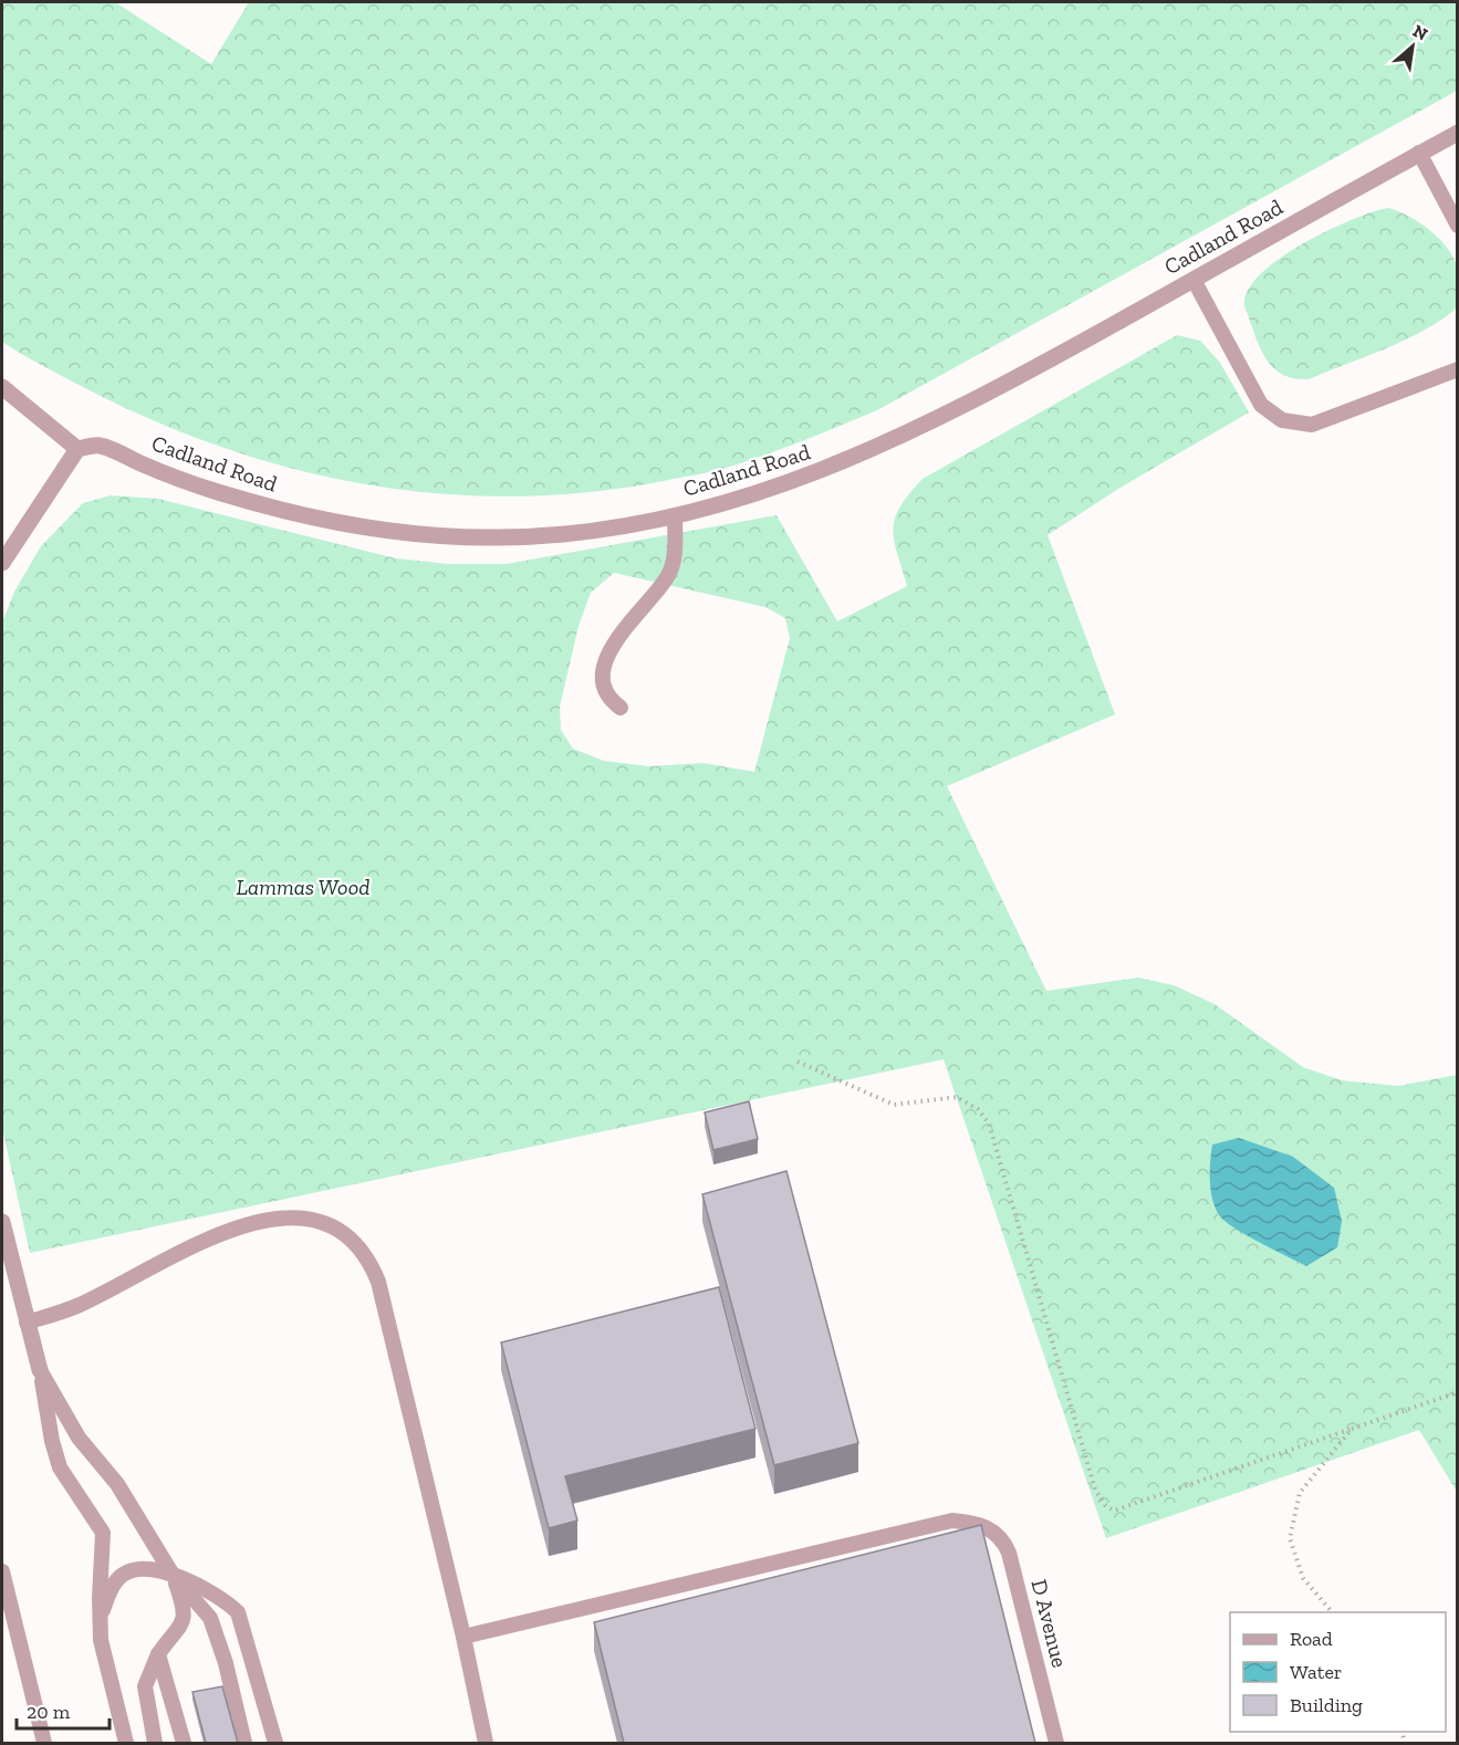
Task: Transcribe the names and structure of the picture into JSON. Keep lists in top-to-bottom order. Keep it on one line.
{"streets":{"street":["Cadland Road"],"lane":["D Avenue"]},"parks":["Lammas Wood"],"legend":["Road","Water","Building"],"scale_bar":"20 m","north":"top right"}
